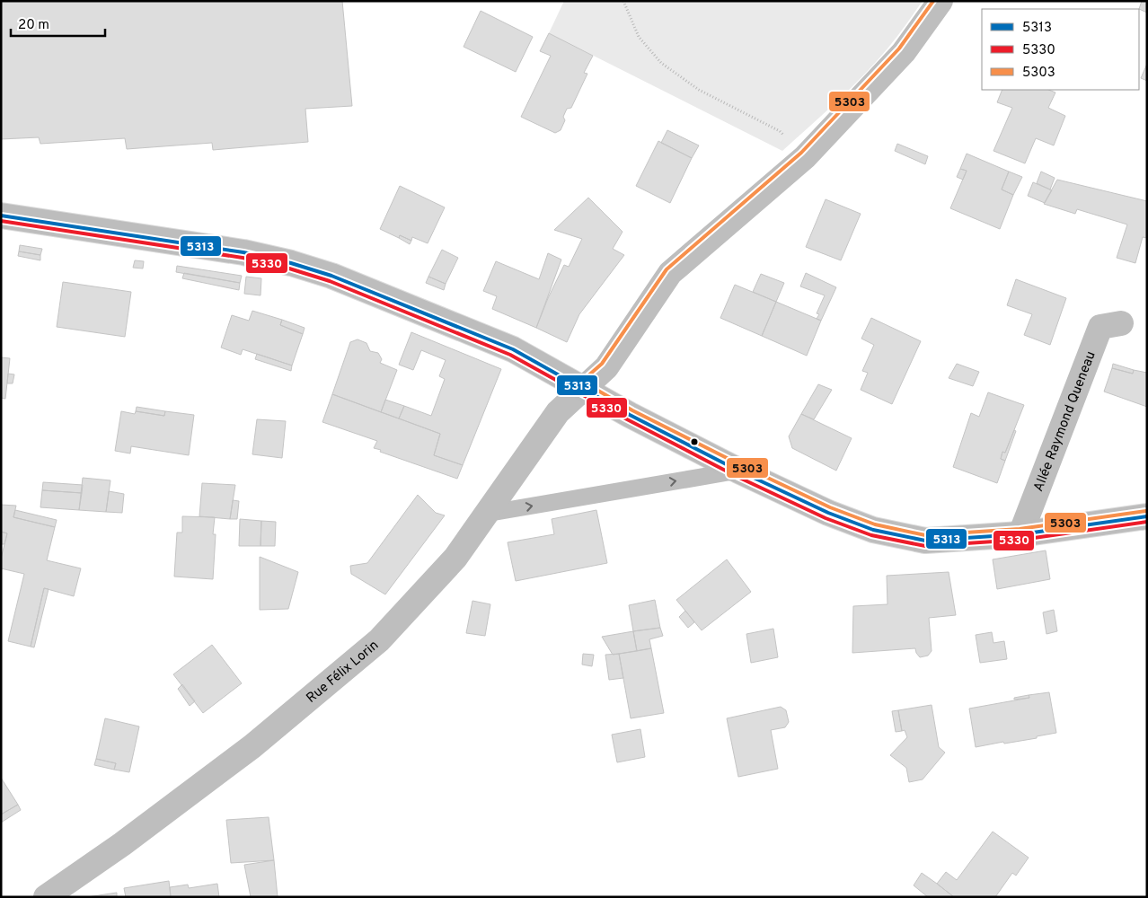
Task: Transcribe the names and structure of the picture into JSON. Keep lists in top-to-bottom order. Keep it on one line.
{"streets":{"street":["Allée Raymond Queneau","Rue Félix Lorin"]},"lines":["transit line 5303","transit line 5313","transit line 5330"],"legend":["5313","5330","5303"],"scale_bar":"20 m"}
